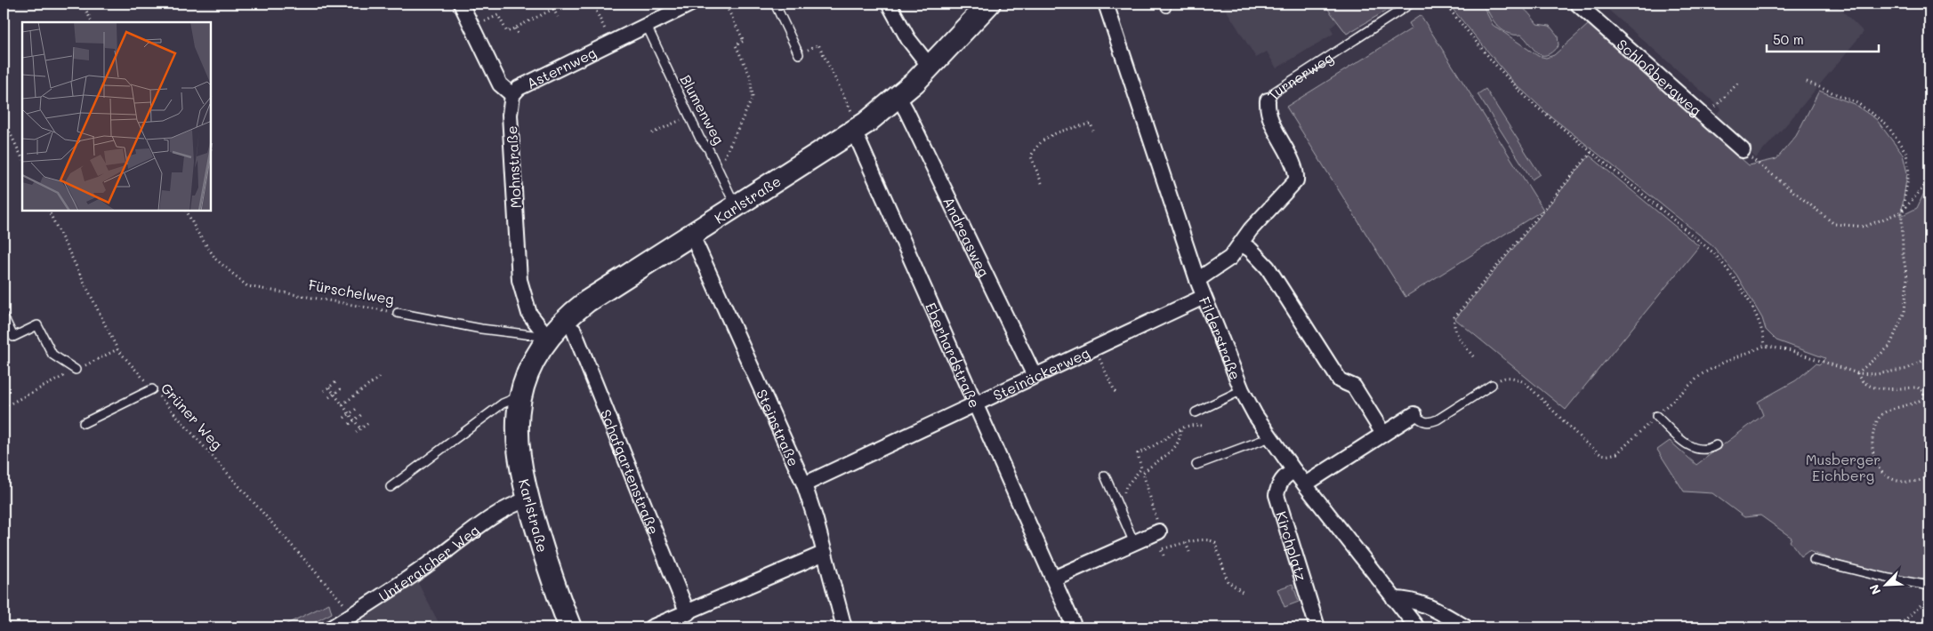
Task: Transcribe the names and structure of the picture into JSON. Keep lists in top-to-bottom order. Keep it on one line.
{"streets":{"main road":["Karlstraße"],"street":["Asternweg","Schloßbergweg","Turnerweg","Mohnstraße","Andreasweg","Filderstraße","Eberhardstraße","Steinäckerweg","Steinstraße","Schafgartenstraße","Kirchplatz","Unteraicher Weg"],"lane":["Blumenweg","Fürschelweg"],"path":["Grüner Weg"]},"crossings":[["Asternweg","Blumenweg"],["Asternweg","Mohnstraße"],["Turnerweg","Filderstraße"],["Blumenweg","Karlstraße"],["Mohnstraße","Karlstraße"],["Mohnstraße","Fürschelweg"],["Karlstraße","Andreasweg"],["Karlstraße","Fürschelweg"],["Karlstraße","Eberhardstraße"],["Karlstraße","Steinstraße"],["Karlstraße","Unteraicher Weg"],["Andreasweg","Steinäckerweg"],["Filderstraße","Steinäckerweg"],["Filderstraße","Kirchplatz"],["Eberhardstraße","Steinäckerweg"],["Steinäckerweg","Steinstraße"],["Grüner Weg","Unteraicher Weg"]],"parks":["Musberger Eichberg"],"scale_bar":"50 m","north":"bottom left"}
